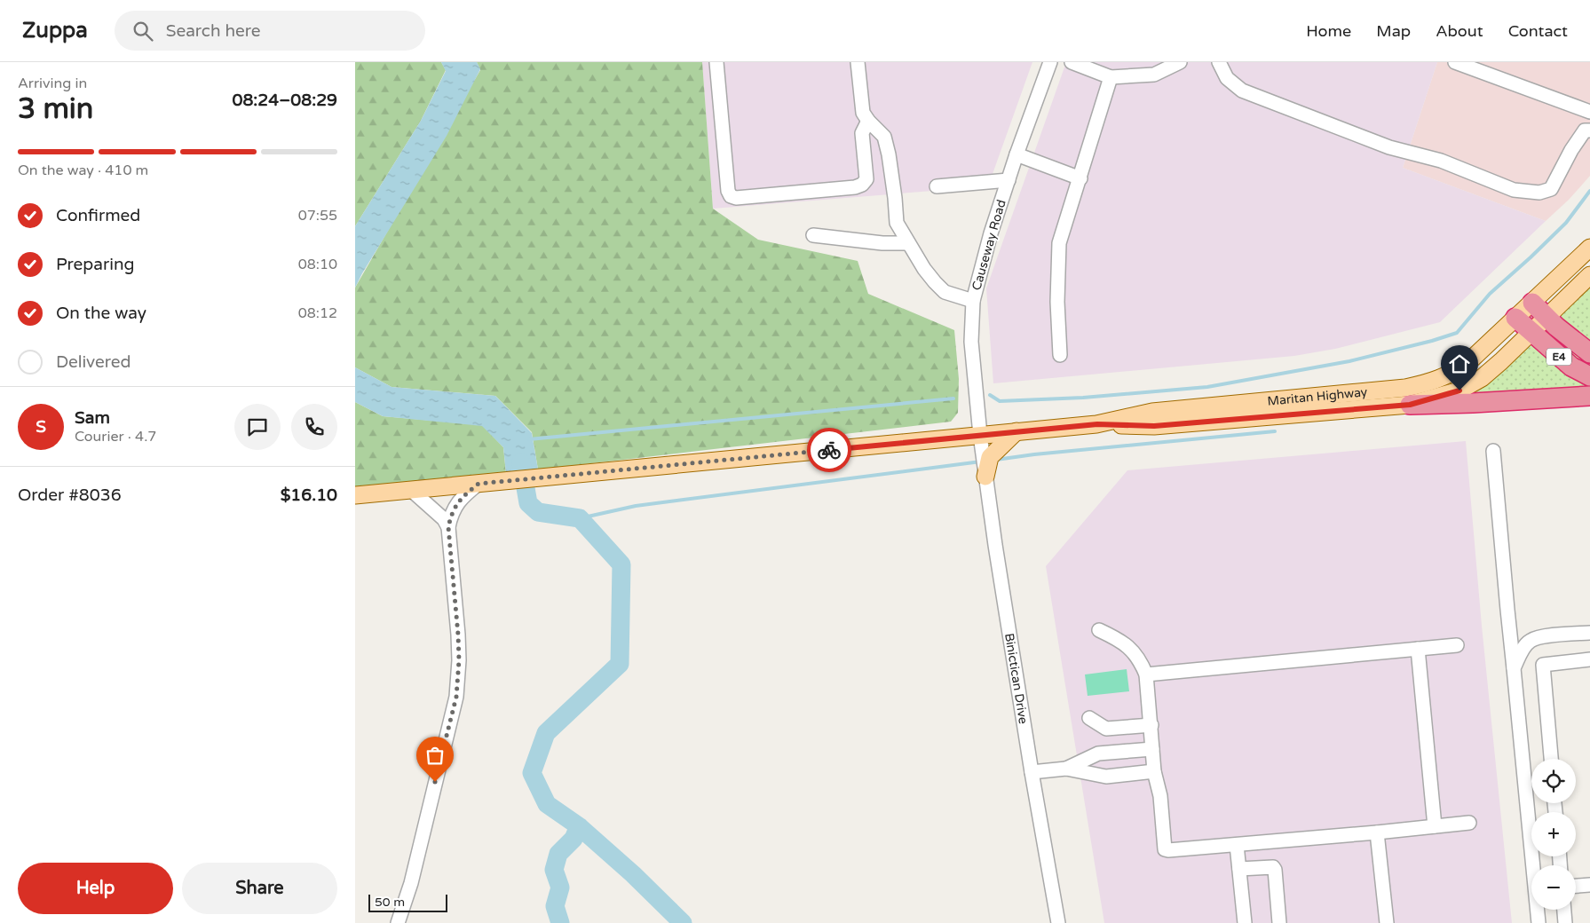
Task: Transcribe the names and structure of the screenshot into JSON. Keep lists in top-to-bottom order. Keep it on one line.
{"streets":{"highway":["E4"],"main road":["Maritan Highway"],"street":["Causeway Road","Binictican Drive"]},"crossings":[["Causeway Road","Maritan Highway"],["Causeway Road","Binictican Drive"],["E4","Maritan Highway"],["Maritan Highway","Binictican Drive"]],"scale_bar":"50 m","page":{"header":"Zuppa","search":"Search here","nav":["Home","Map","About","Contact"],"heading":["3 min","Arriving in","08:24–08:29"],"panel":["Sam","Courier · 4.7","Order #8036","$16.10"],"bar":"On the way · 410 m","list":[["Confirmed","07:55"],["Preparing","08:10"],["On the way","08:12"],"Delivered"],"round":"S","map_buttons":["+","−"],"buttons":["Help","Share"],"scale":"50 m"}}
